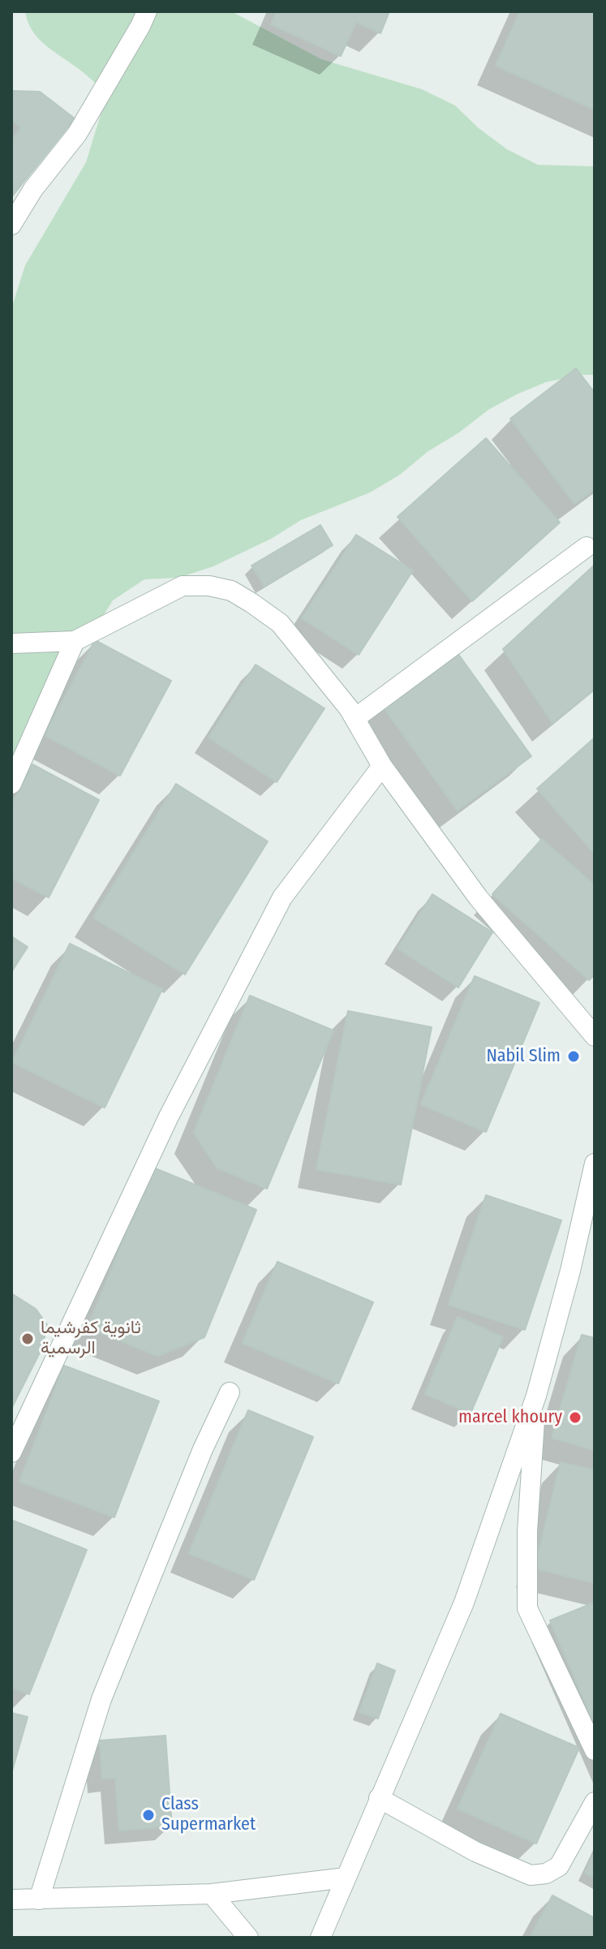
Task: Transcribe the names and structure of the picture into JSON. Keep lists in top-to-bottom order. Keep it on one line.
{"places":["Nabil Slim","ثانوية كفرشيما الرسمية","marcel khoury","Class Supermarket"]}
